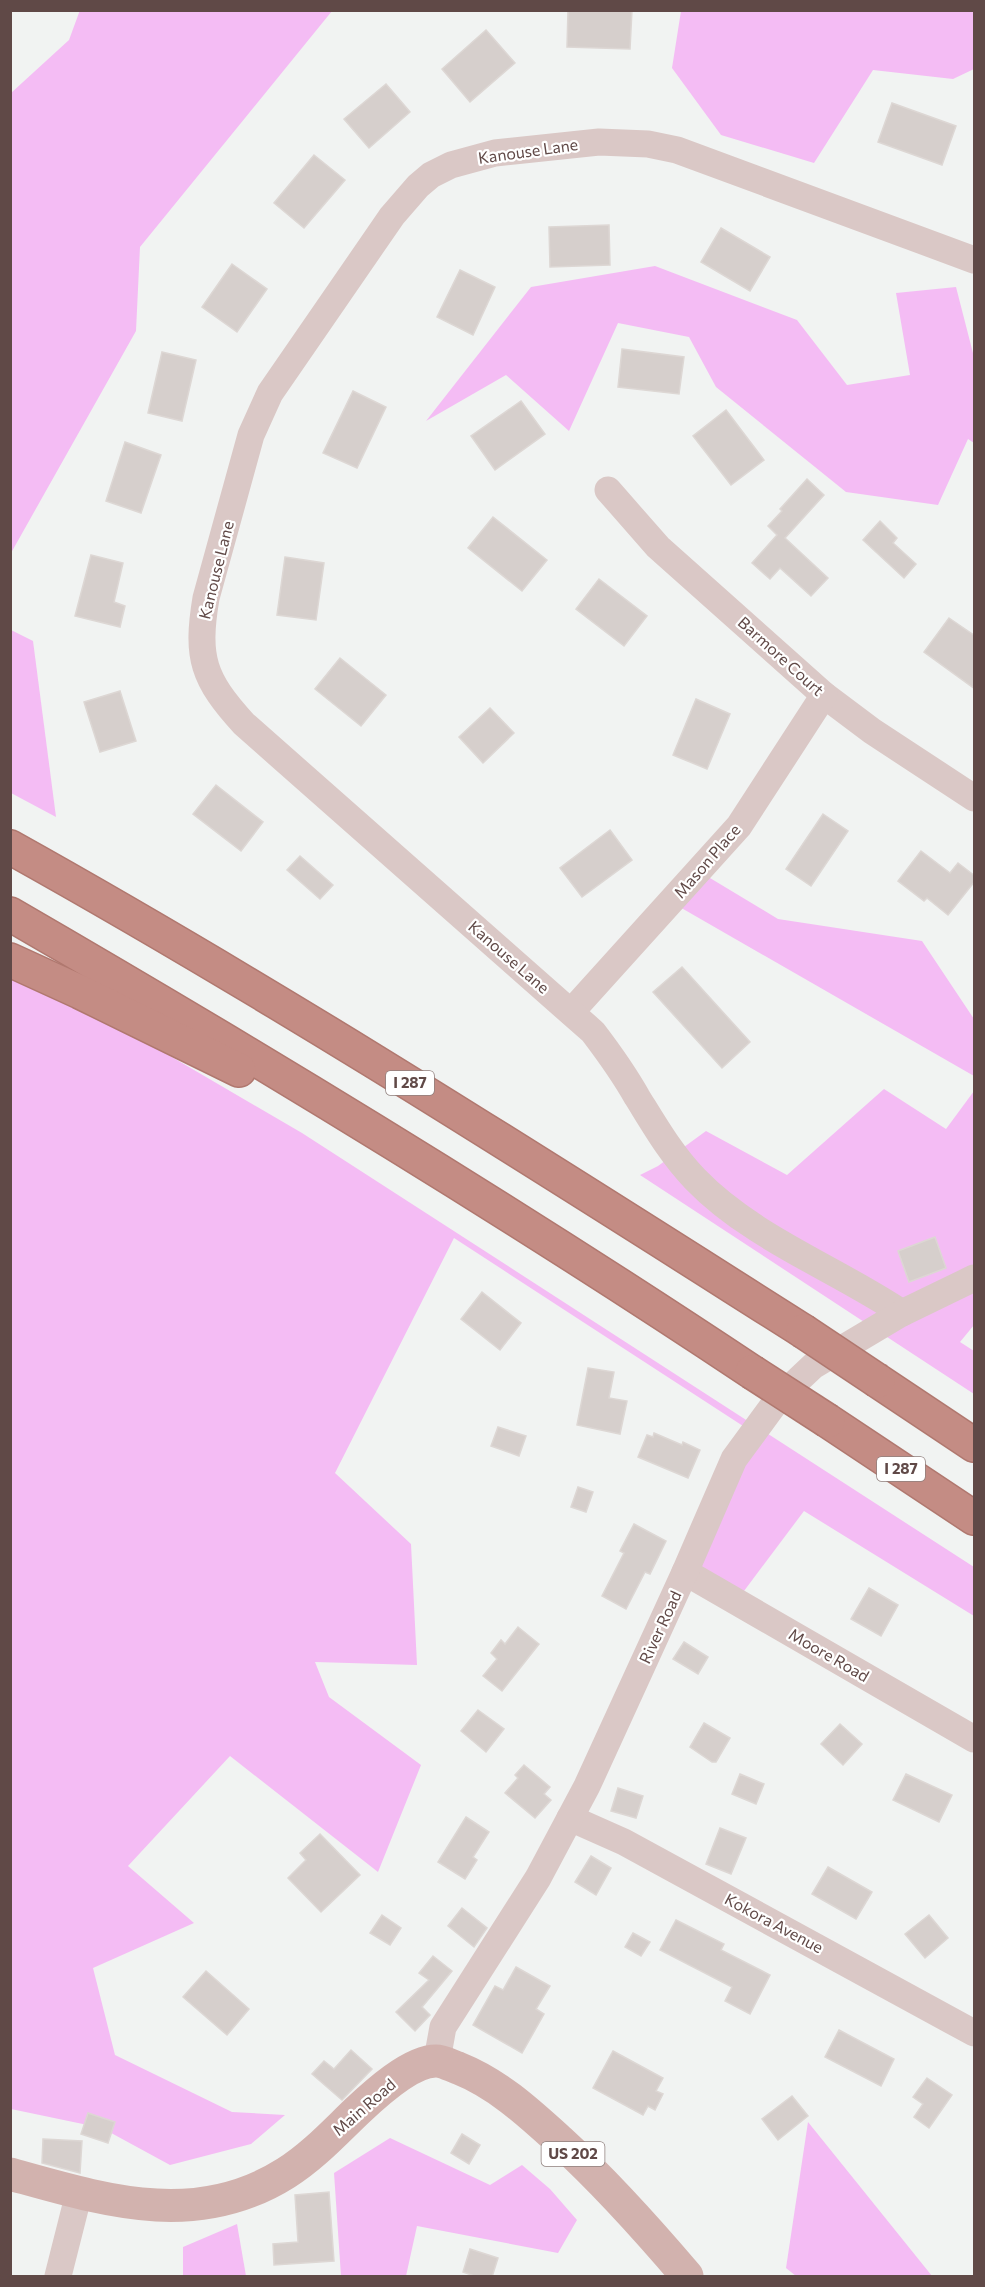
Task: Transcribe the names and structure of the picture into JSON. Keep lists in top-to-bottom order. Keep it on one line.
{"streets":{"highway":["I 287"],"main road":["Main Road","US 202"],"street":["Kanouse Lane","Barmore Court","Mason Place","River Road","Moore Road","Kokora Avenue"]},"crossings":[["Kanouse Lane","Mason Place"],["Kanouse Lane","River Road"],["Barmore Court","Mason Place"],["River Road","Moore Road"],["River Road","Kokora Avenue"],["River Road","Main Road"],["River Road","US 202"],["Main Road","US 202"]]}
